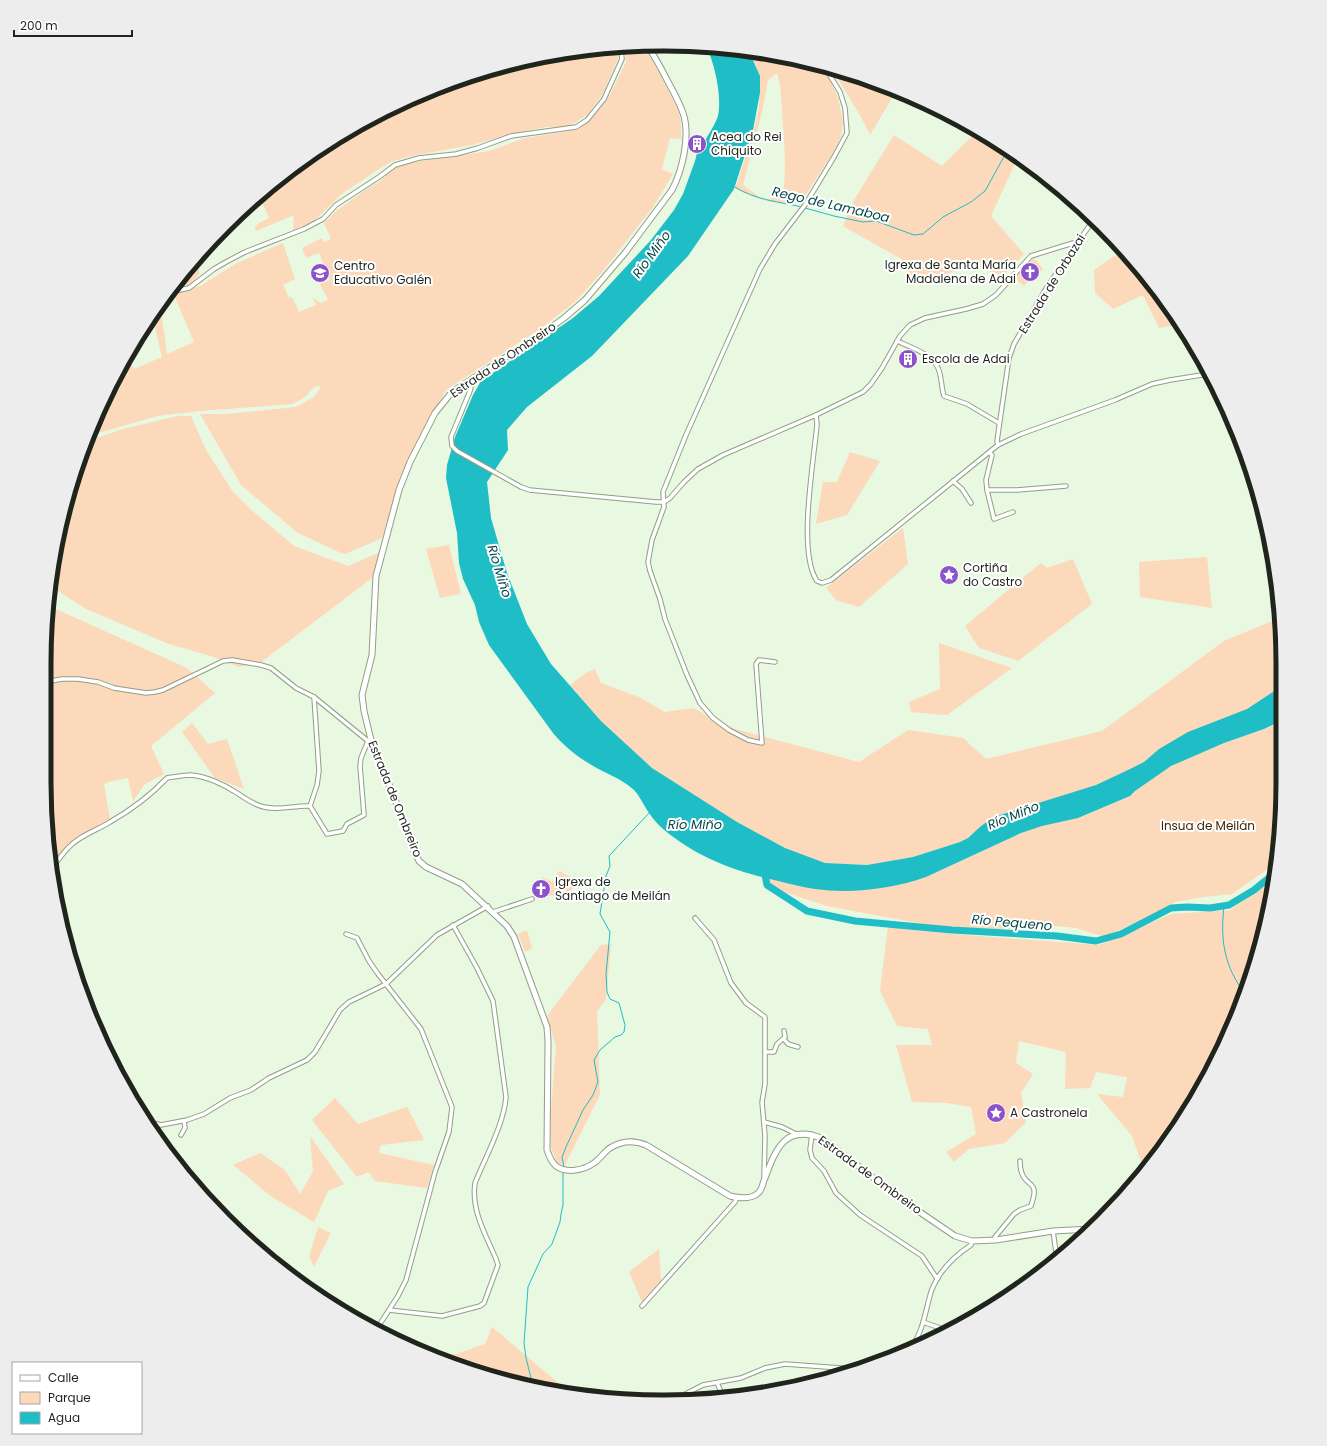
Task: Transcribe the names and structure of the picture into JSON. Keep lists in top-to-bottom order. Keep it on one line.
{"streets":{"street":["Estrada de Orbazai","Estrada de Ombreiro"]},"water":["Rego de Lamaboa","Río Miño","Río Pequeno"],"parks":["Insua de Meilán"],"places":{"building":["Acea do Rei Chiquito","Escola de Adai"],"church":["Igrexa de Santa María Madalena de Adai","Igrexa de Santiago de Meilán"],"school or university":["Centro Educativo Galén"],"place":["Cortiña do Castro","A Castronela"]},"legend":["Calle","Parque","Agua"],"scale_bar":"200 m"}
